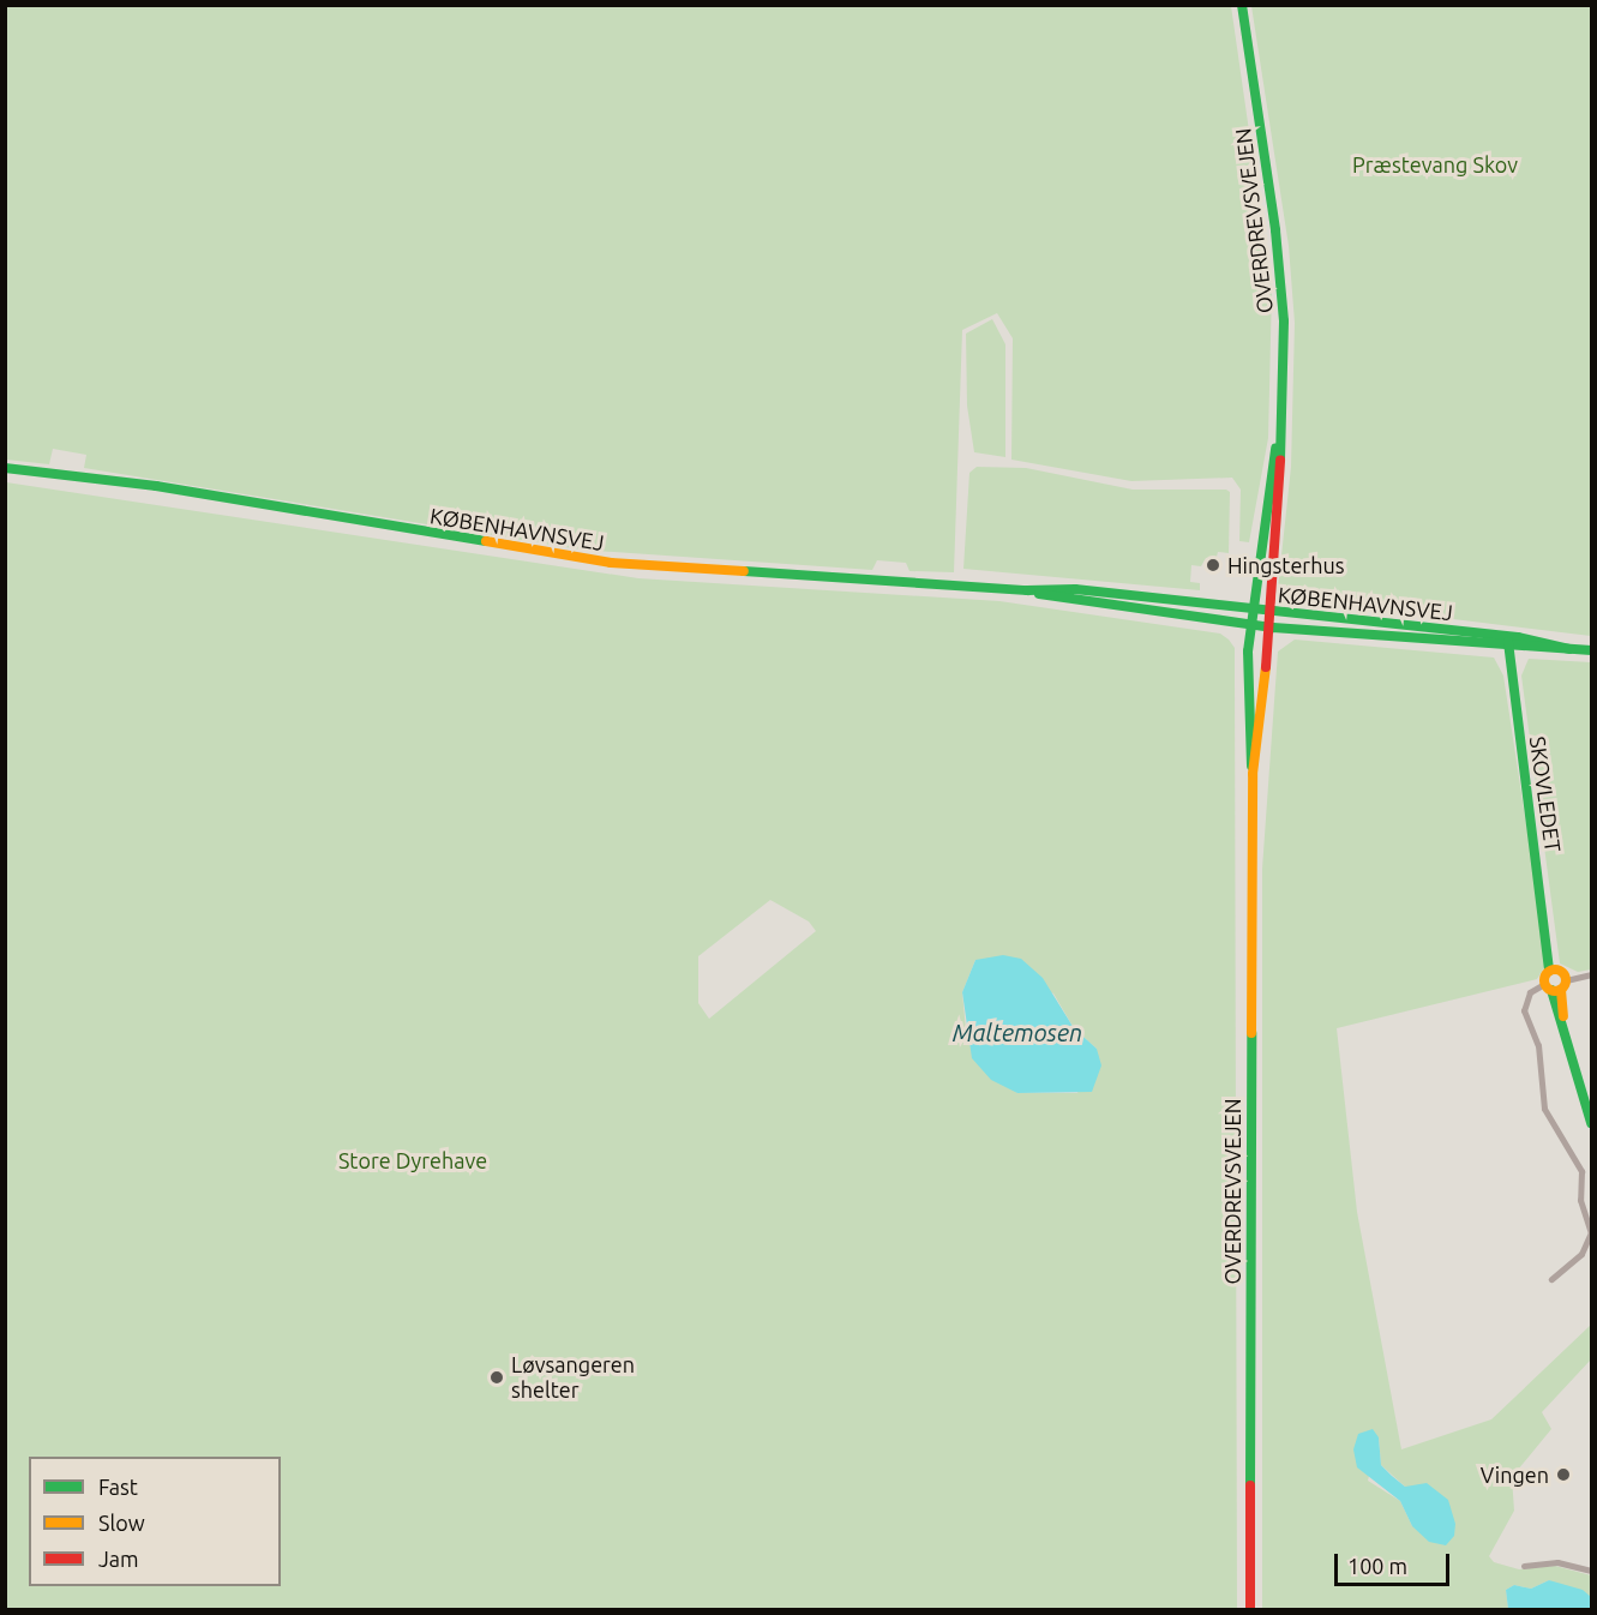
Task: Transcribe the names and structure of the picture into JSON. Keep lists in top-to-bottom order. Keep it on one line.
{"streets":{"main road":["OVERDREVSVEJEN","KØBENHAVNSVEJ","SKOVLEDET"]},"crossings":[["OVERDREVSVEJEN","KØBENHAVNSVEJ"],["KØBENHAVNSVEJ","SKOVLEDET"]],"water":["Maltemosen"],"parks":["Præstevang Skov","Store Dyrehave"],"places":["Hingsterhus","Løvsangeren shelter","Vingen"],"legend":["Fast","Slow","Jam"],"scale_bar":"100 m"}
